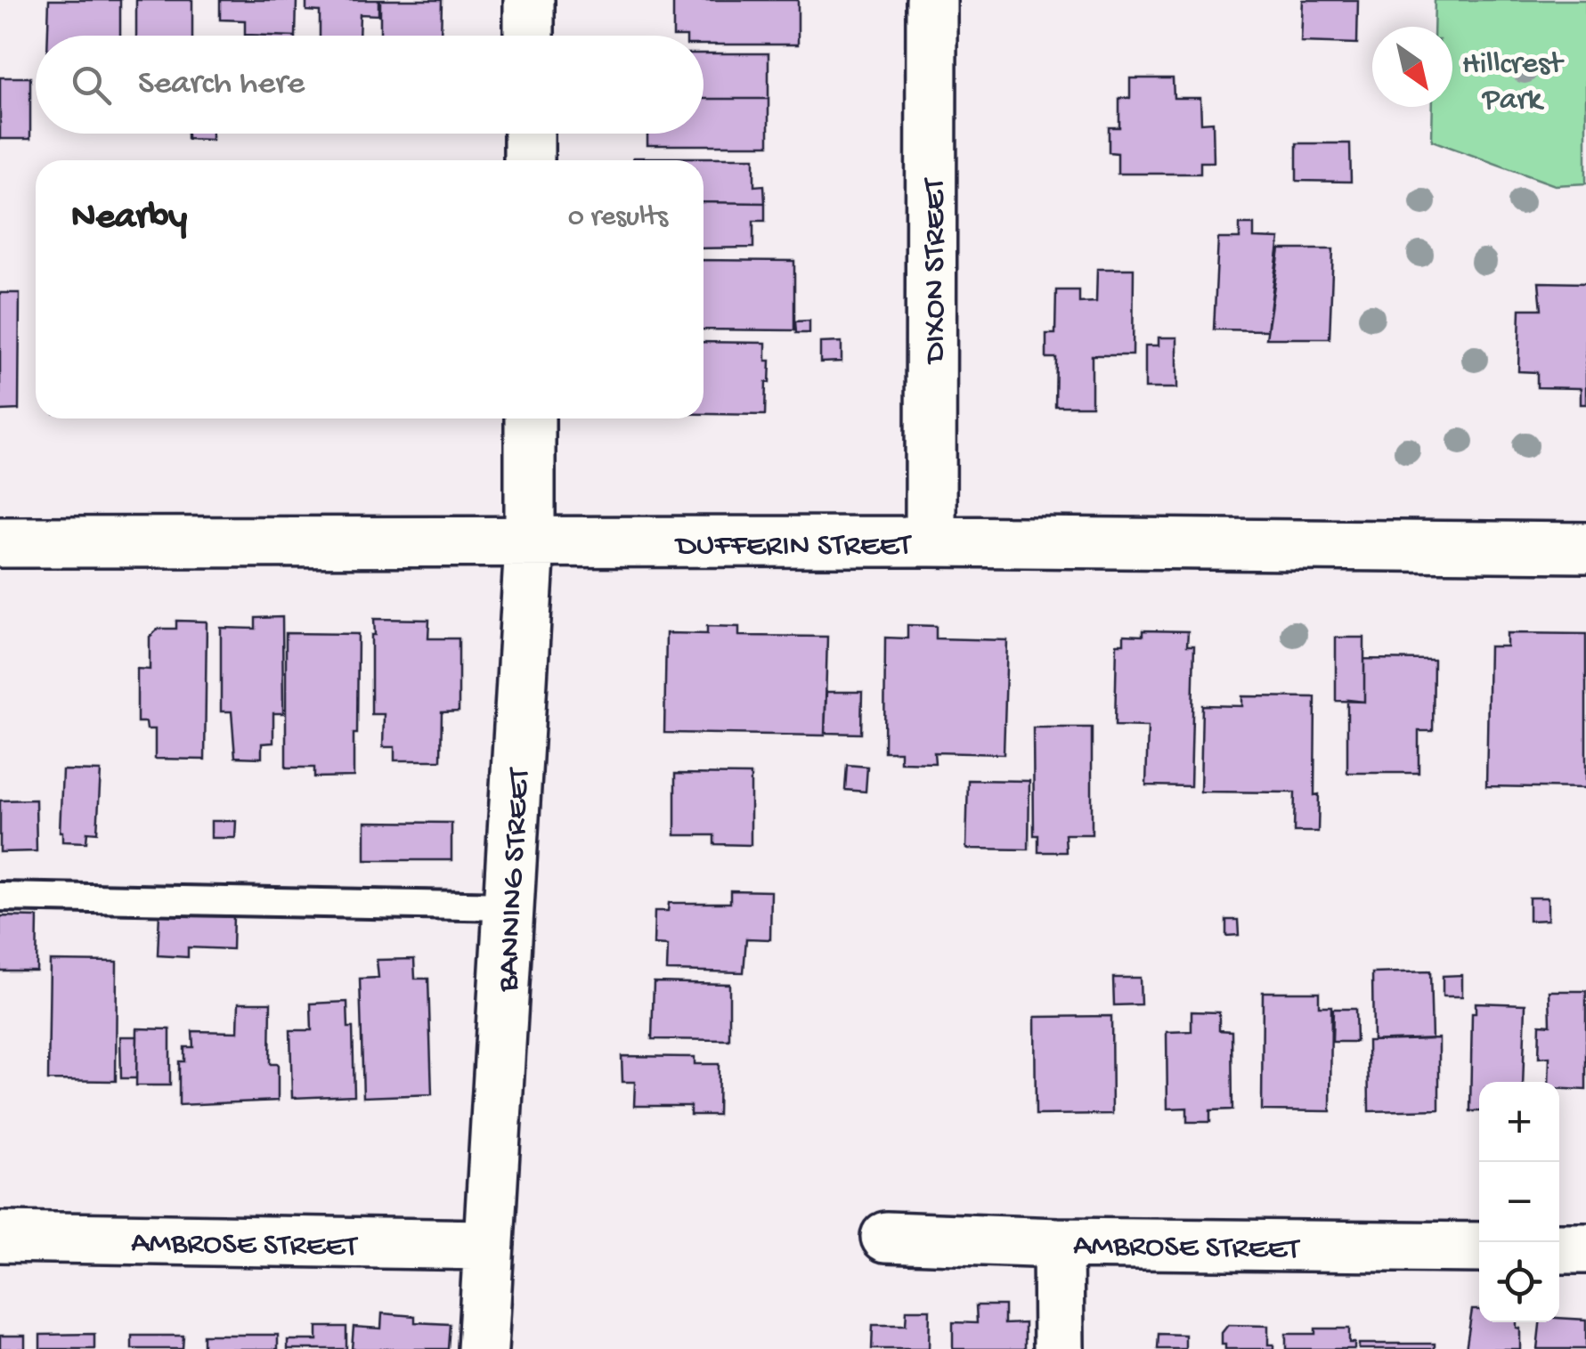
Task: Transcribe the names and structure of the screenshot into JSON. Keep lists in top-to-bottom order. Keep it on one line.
{"streets":{"street":["DIXON STREET","DUFFERIN STREET","BANNING STREET","AMBROSE STREET"]},"crossings":[["DIXON STREET","DUFFERIN STREET"],["DUFFERIN STREET","BANNING STREET"],["BANNING STREET","AMBROSE STREET"]],"parks":["Hillcrest Park"],"north":"bottom right","page":{"search":"Search here","heading":["Nearby","0 results"],"map_buttons":["+","−"]}}
